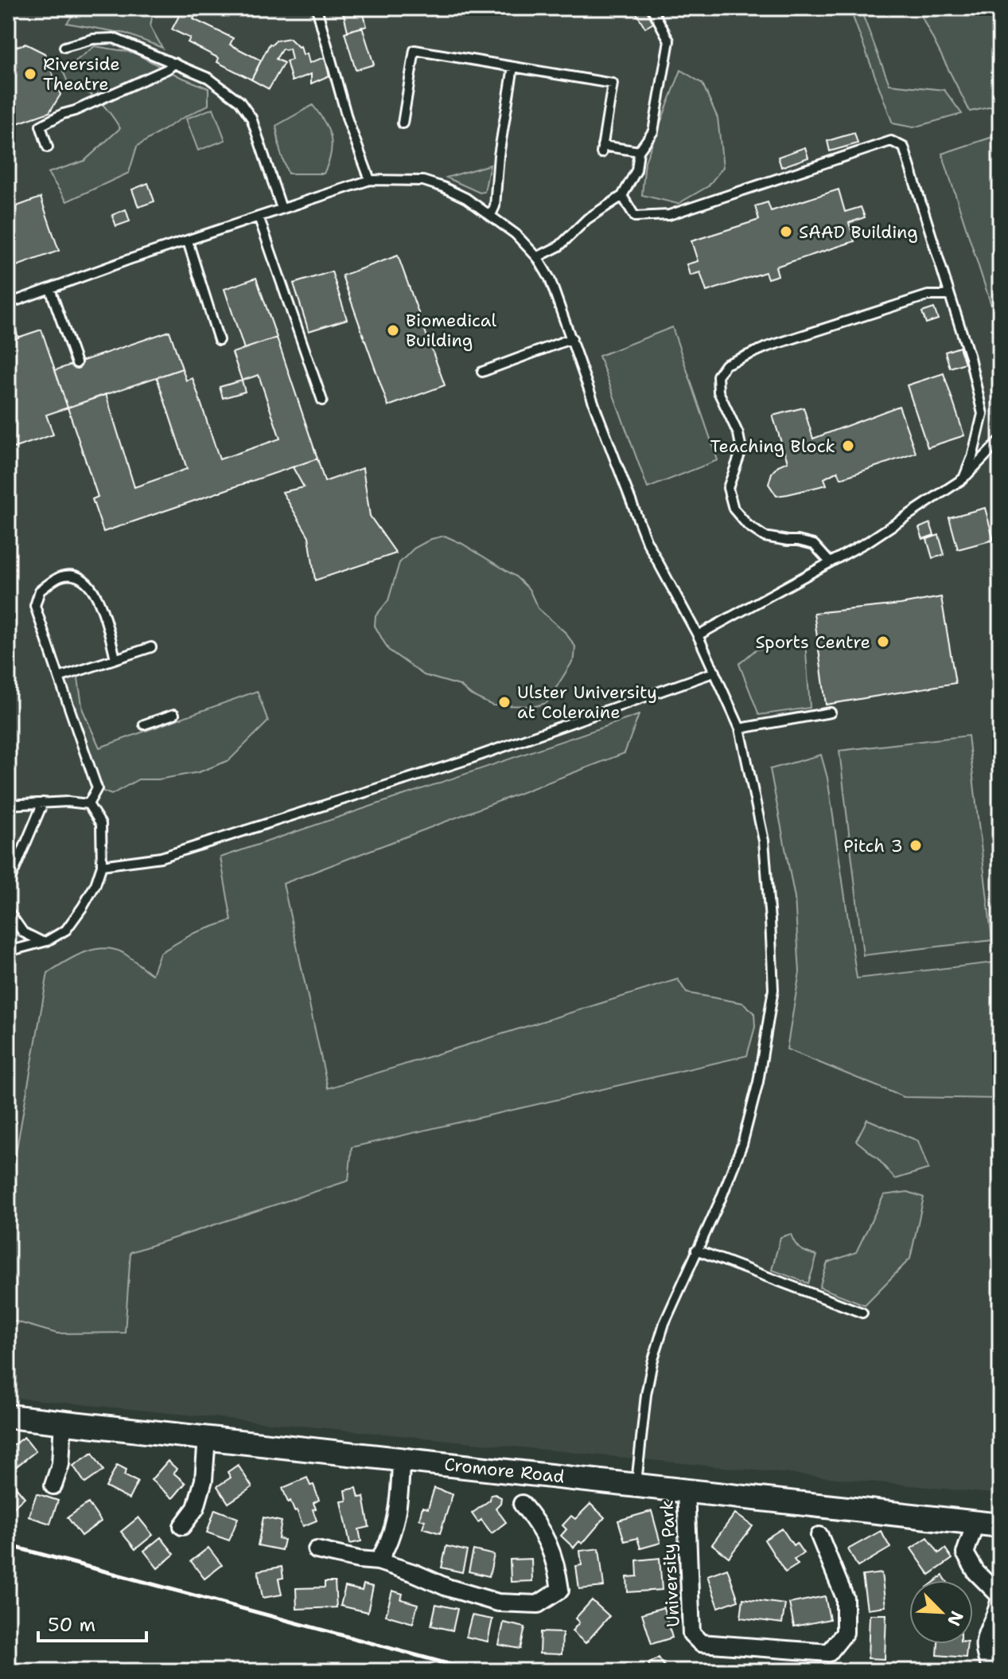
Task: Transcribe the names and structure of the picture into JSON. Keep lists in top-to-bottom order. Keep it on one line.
{"streets":{"main road":["Cromore Road"],"street":["University Park"]},"crossings":[["Cromore Road","University Park"]],"places":["Riverside Theatre","SAAD Building","Biomedical Building","Teaching Block","Sports Centre","Ulster University at Coleraine","Pitch 3"],"scale_bar":"50 m","north":"bottom right"}
